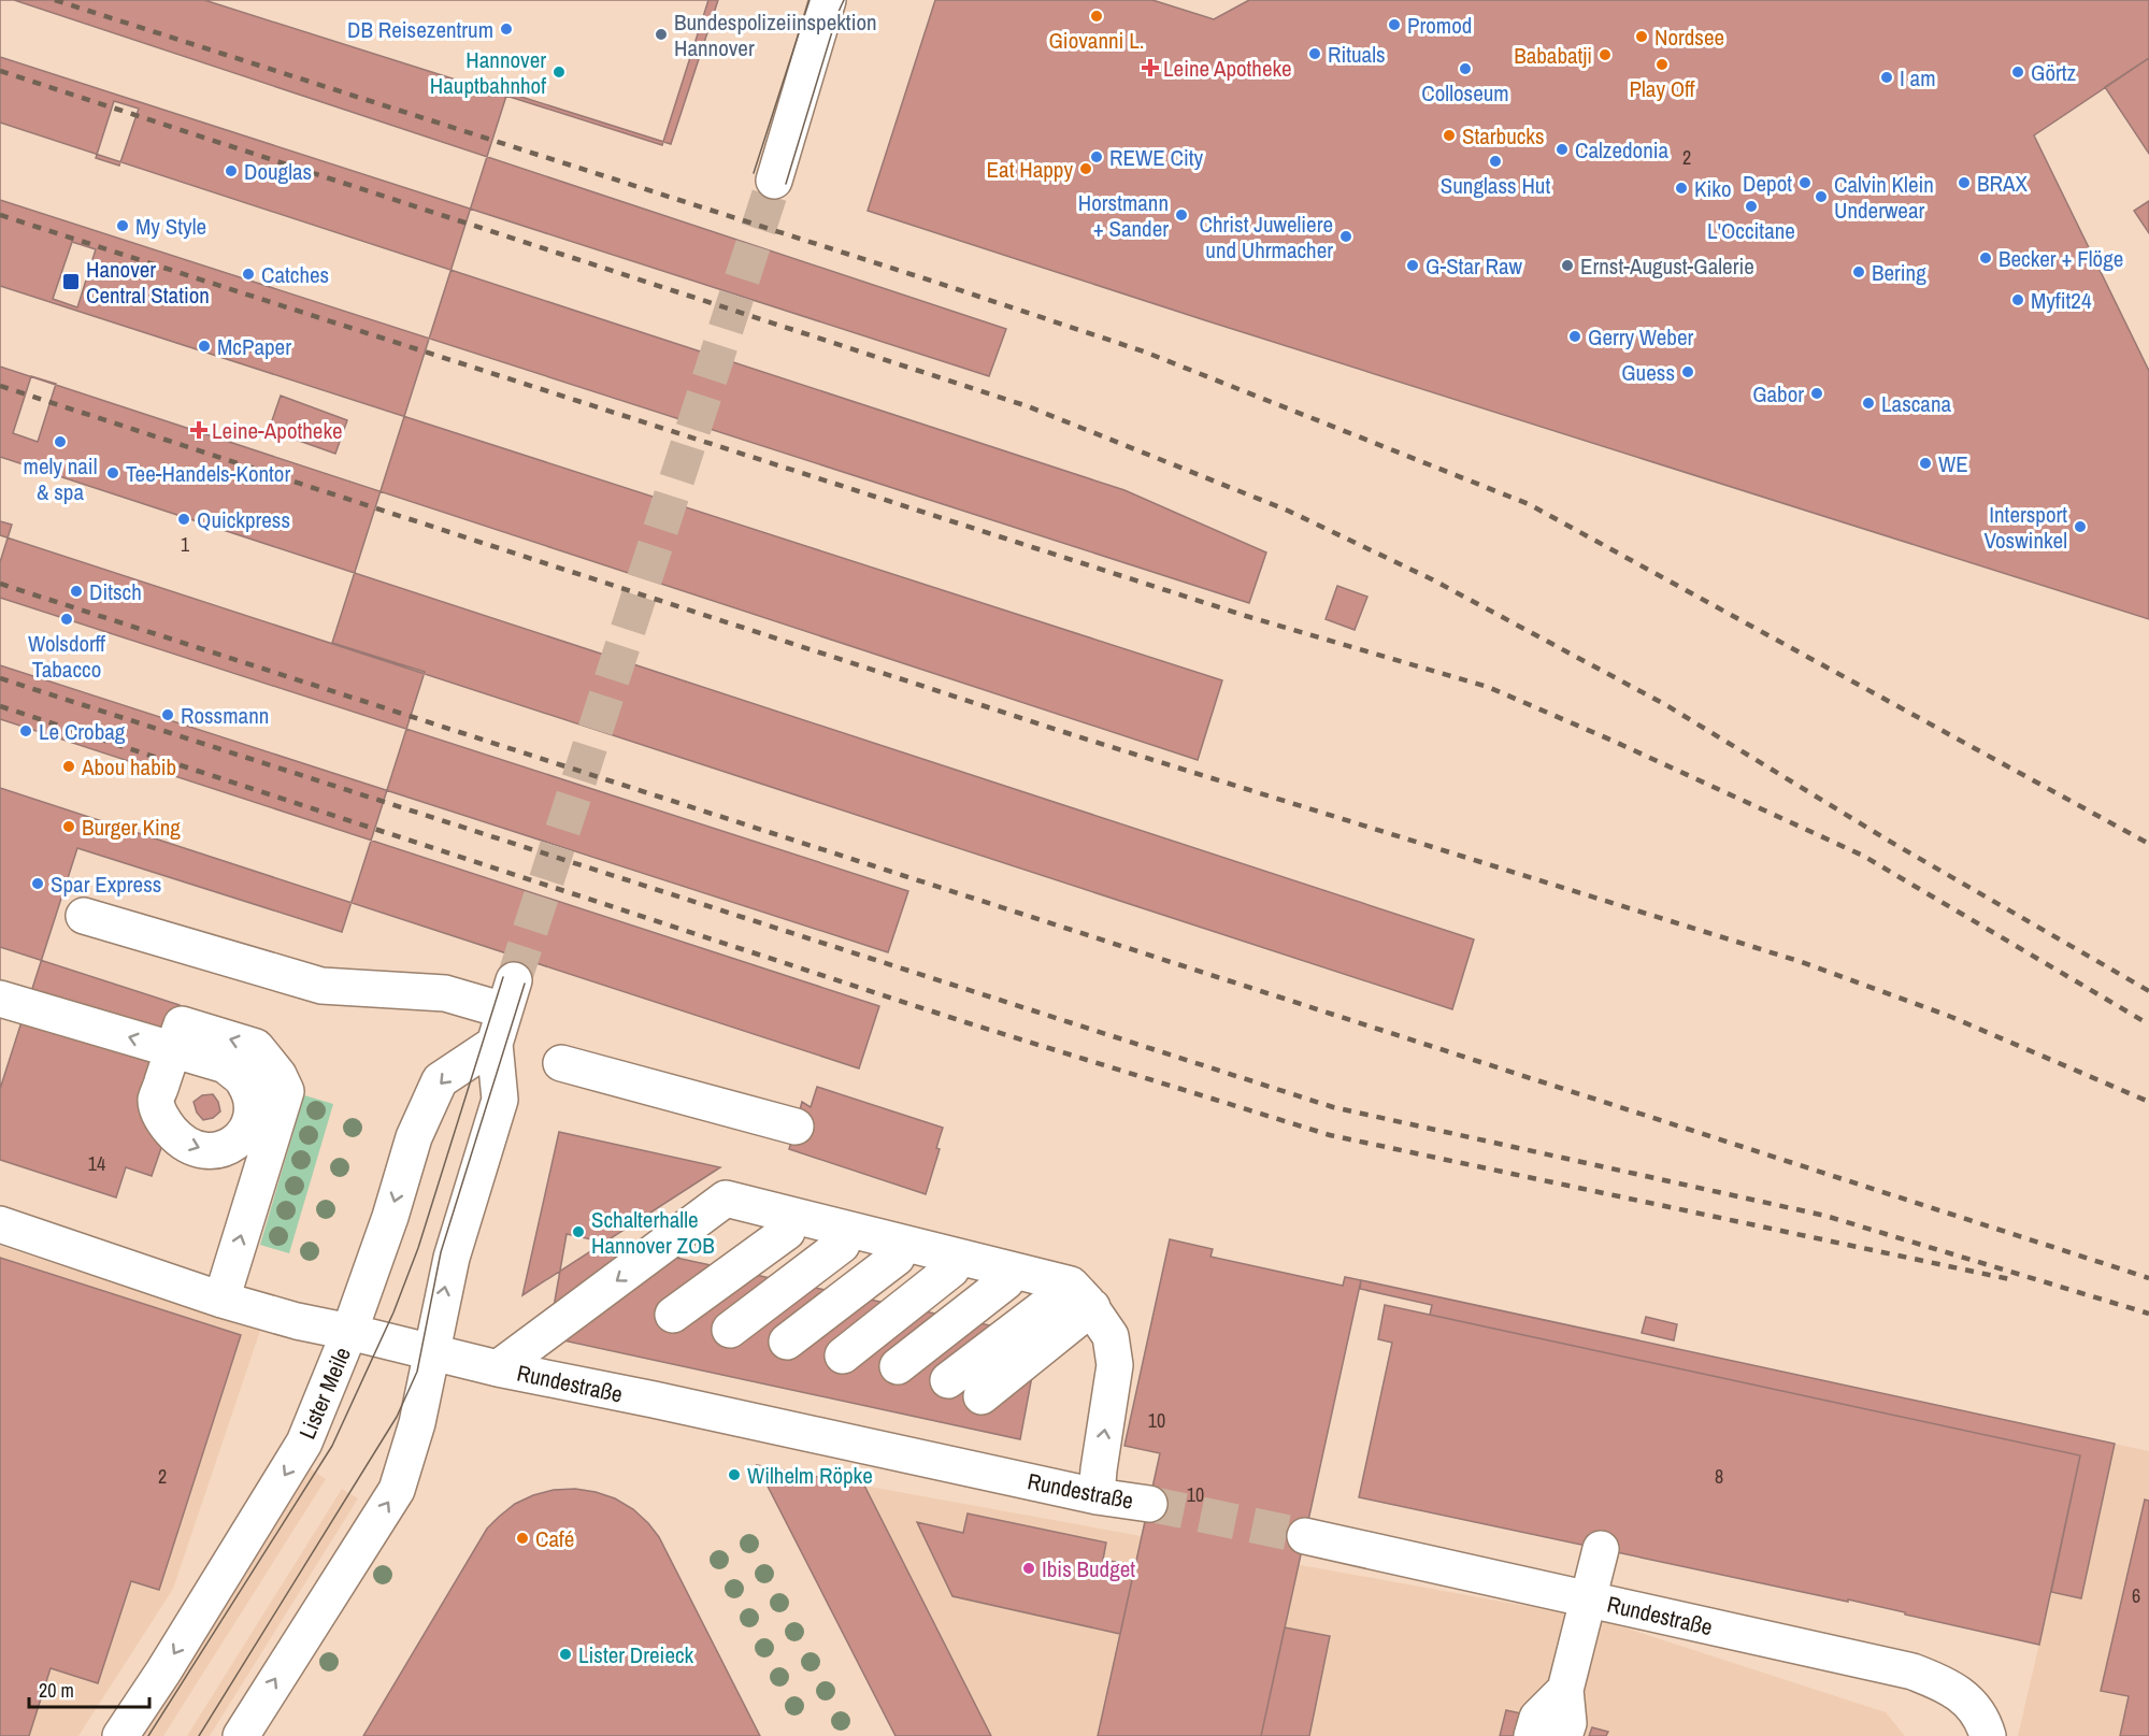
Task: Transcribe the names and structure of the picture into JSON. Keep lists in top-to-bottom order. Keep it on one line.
{"streets":{"street":["Rundestraße","Lister Meile"]},"crossings":[["Rundestraße","Lister Meile"]],"places":{"other":["Giovanni L.","Promod","DB Reisezentrum","Bundespolizeiinspektion Hannover","Nordsee","Rituals","Bababatji","Play Off","Colloseum","Hannover Hauptbahnhof","Görtz","I am","Starbucks","Calzedonia","REWE City","Sunglass Hut","Eat Happy","Douglas","Depot","BRAX","Kiko","Calvin Klein Underwear","L'Occitane","Horstmann + Sander","My Style","Christ Juweliere und Uhrmacher","Becker + Flöge","G-Star Raw","Ernst-August-Galerie","Bering","Catches","Myfit24","Gerry Weber","McPaper","Guess","Gabor","Lascana","mely nail & spa","WE","Tee-Handels-Kontor","Quickpress","Intersport Voswinkel","Ditsch","Wolsdorff Tabacco","Rossmann","Le Crobag","Abou habib","Burger King","Spar Express","Schalterhalle Hannover ZOB","Wilhelm Röpke","Café","Ibis Budget","Lister Dreieck"],"health":["Leine Apotheke","Leine-Apotheke"],"transit":["Hanover Central Station"]},"house_numbers":["2","1","14","10","2","8","10","6"],"scale_bar":"20 m"}
